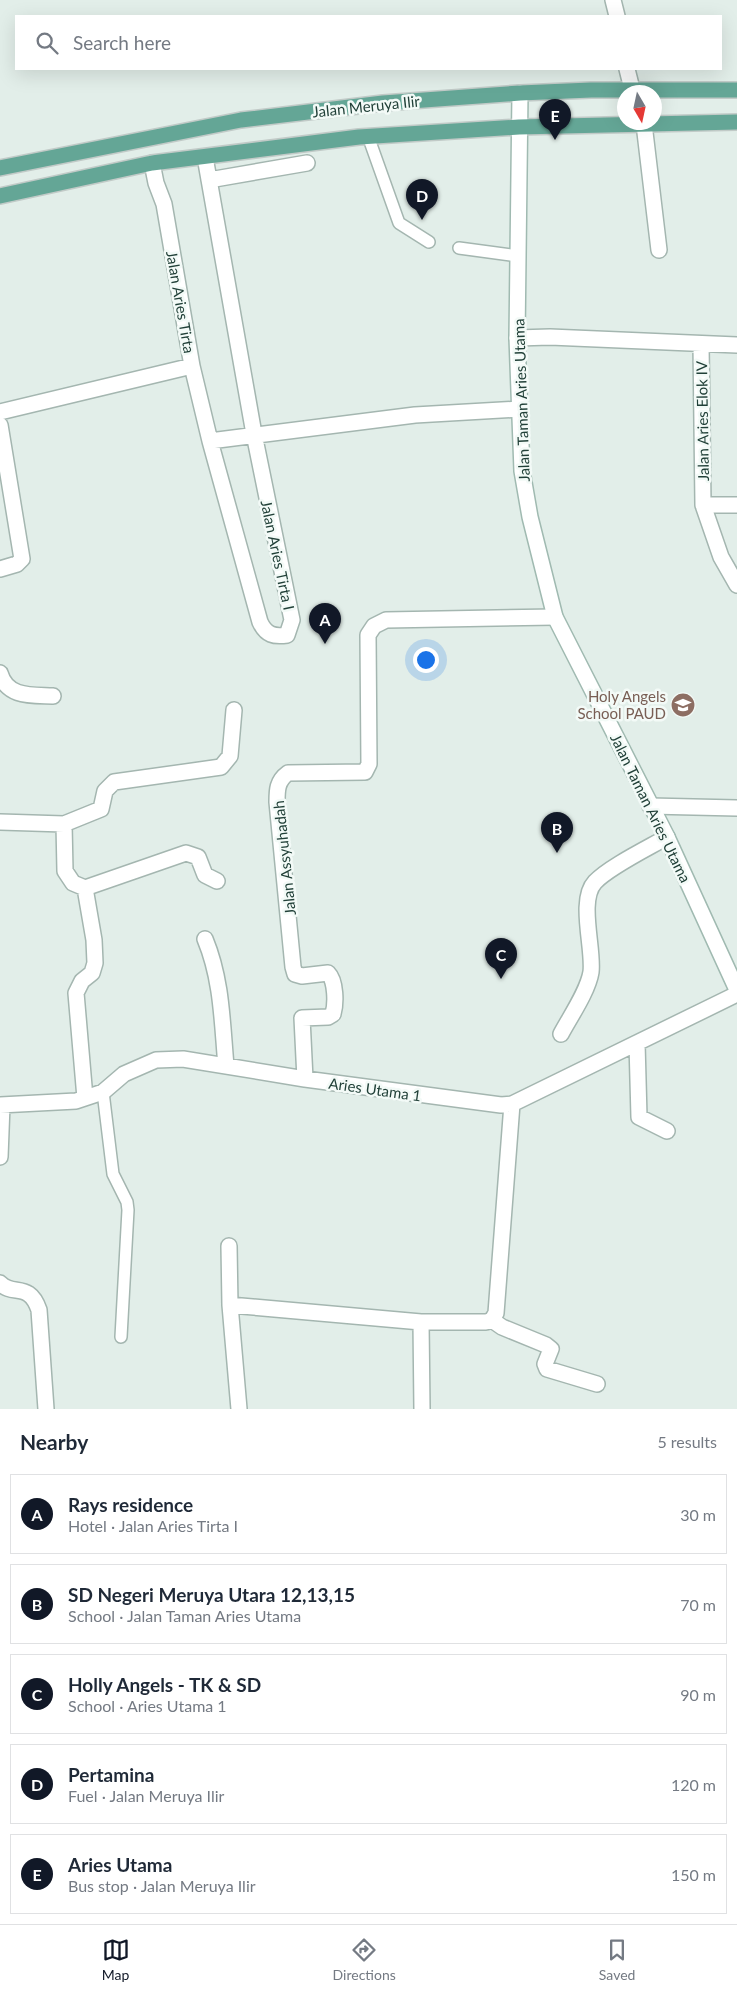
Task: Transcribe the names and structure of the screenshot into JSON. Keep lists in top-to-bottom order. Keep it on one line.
{"streets":{"main road":["Jalan Meruya Ilir"],"street":["Jalan Aries Tirta","Jalan Taman Aries Utama","Jalan Aries Elok IV","Jalan Aries Tirta I","Jalan Assyuhadah","Aries Utama 1"]},"crossings":[["Jalan Meruya Ilir","Jalan Aries Tirta"],["Jalan Meruya Ilir","Jalan Taman Aries Utama"],["Jalan Aries Tirta","Jalan Aries Tirta I"],["Jalan Taman Aries Utama","Jalan Aries Elok IV"],["Jalan Taman Aries Utama","Jalan Assyuhadah"],["Jalan Taman Aries Utama","Aries Utama 1"],["Jalan Assyuhadah","Aries Utama 1"]],"places":{"school or university":["Holy Angels School PAUD"]},"north":"bottom","page":{"search":"Search here","pins":["E","D","A","B","C"],"heading":["Nearby","5 results"],"list":[{"mark":"A","name":"Rays residence","note":"Hotel · Jalan Aries Tirta I","value":"30 m"},{"mark":"B","name":"SD Negeri Meruya Utara 12,13,15","note":"School · Jalan Taman Aries Utama","value":"70 m"},{"mark":"C","name":"Holly Angels - TK & SD","note":"School · Aries Utama 1","value":"90 m"},{"mark":"D","name":"Pertamina","note":"Fuel · Jalan Meruya Ilir","value":"120 m"},{"mark":"E","name":"Aries Utama","note":"Bus stop · Jalan Meruya Ilir","value":"150 m"}],"nav":["Map","Directions","Saved"]}}
